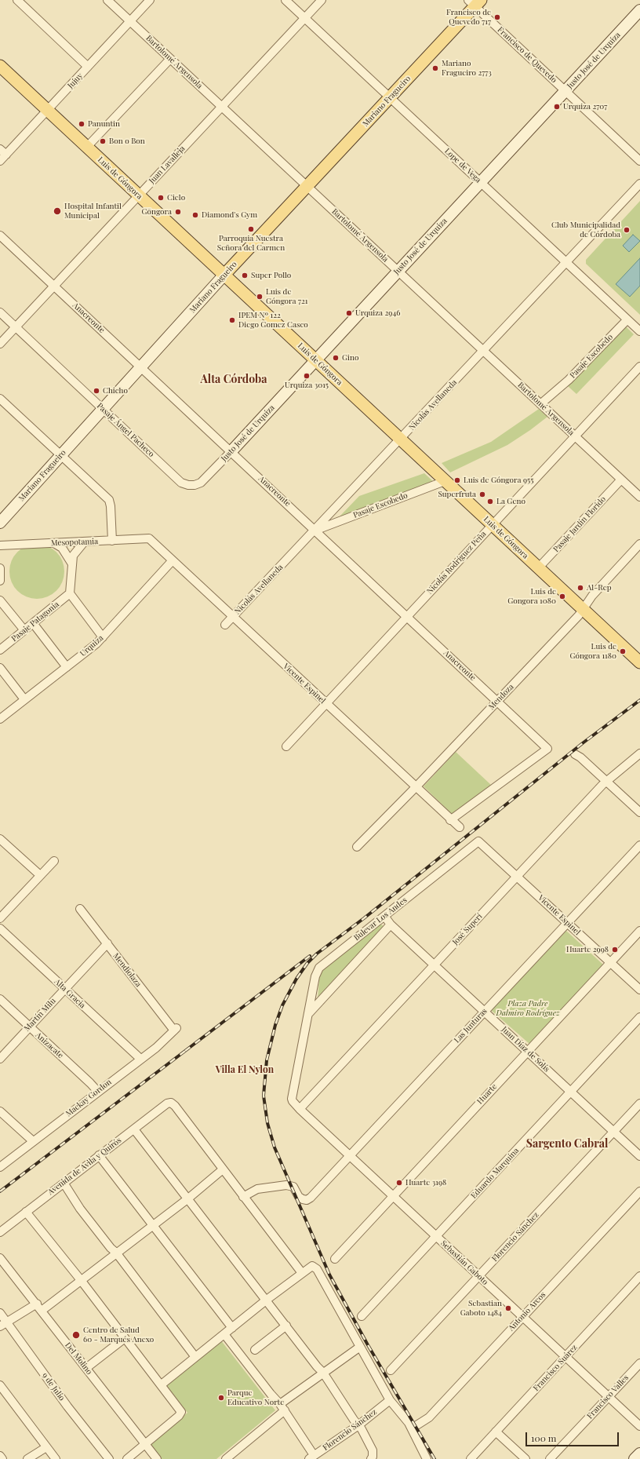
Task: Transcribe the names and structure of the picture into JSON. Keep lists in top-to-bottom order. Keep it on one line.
{"streets":{"main road":["Mariano Fragueiro","Luis de Góngora"],"street":["Francisco de Quevedo","Justo José de Urquiza","Bartolomé Argensola","Jujuy","Juan Lavalleja","Lope de Vega","Anacreonte","Pasaje Escobedo","Nicolás Avellaneda","Pasaje Ángel Pacheco","Pasaje Jardín Florido","Mesopotamia","Nicolás Rodríguez Peña","Pasaje Patagonia","Urquiza","Vicente Espinel","Mendoza","Bulevar Los Andes","José Superí","Mendiolaza","Alta Gracia","Martín Milu","Las Junturas","Anizacate","Juan Díaz de Solís","Huarte","Mackay Gordon","Avenida de Avila y Quirós","Eduardo Marquina","Florencio Sánchez","Sebastián Gaboto","Antonio Arcos","Del Molino","Francisco Suárez","9 de Julio","Francisco Valles"]},"crossings":[["Francisco de Quevedo","Justo José de Urquiza"],["Francisco de Quevedo","Mariano Fragueiro"],["Justo José de Urquiza","Bartolomé Argensola"],["Justo José de Urquiza","Lope de Vega"],["Justo José de Urquiza","Luis de Góngora"],["Justo José de Urquiza","Anacreonte"],["Justo José de Urquiza","Pasaje Ángel Pacheco"],["Bartolomé Argensola","Jujuy"],["Bartolomé Argensola","Mariano Fragueiro"],["Bartolomé Argensola","Juan Lavalleja"],["Bartolomé Argensola","Pasaje Escobedo"],["Bartolomé Argensola","Nicolás Avellaneda"],["Bartolomé Argensola","Pasaje Jardín Florido"],["Bartolomé Argensola","Nicolás Rodríguez Peña"],["Jujuy","Luis de Góngora"],["Mariano Fragueiro","Lope de Vega"],["Mariano Fragueiro","Luis de Góngora"],["Mariano Fragueiro","Anacreonte"],["Mariano Fragueiro","Pasaje Ángel Pacheco"],["Juan Lavalleja","Lope de Vega"],["Juan Lavalleja","Luis de Góngora"],["Juan Lavalleja","Anacreonte"],["Juan Lavalleja","Pasaje Ángel Pacheco"],["Lope de Vega","Pasaje Escobedo"],["Lope de Vega","Nicolás Avellaneda"],["Luis de Góngora","Pasaje Escobedo"],["Luis de Góngora","Nicolás Avellaneda"],["Luis de Góngora","Pasaje Jardín Florido"],["Luis de Góngora","Nicolás Rodríguez Peña"],["Luis de Góngora","Mendoza"],["Anacreonte","Pasaje Escobedo"],["Anacreonte","Nicolás Avellaneda"],["Anacreonte","Nicolás Rodríguez Peña"],["Anacreonte","Vicente Espinel"],["Anacreonte","Mendoza"],["Pasaje Escobedo","Nicolás Avellaneda"],["Nicolás Avellaneda","Vicente Espinel"],["Mesopotamia","Vicente Espinel"],["Nicolás Rodríguez Peña","Vicente Espinel"],["Urquiza","Vicente Espinel"],["Vicente Espinel","Mendoza"],["Vicente Espinel","Bulevar Los Andes"],["Vicente Espinel","José Superí"],["Vicente Espinel","Las Junturas"],["Vicente Espinel","Huarte"],["Bulevar Los Andes","Juan Díaz de Solís"],["Bulevar Los Andes","Sebastián Gaboto"],["José Superí","Juan Díaz de Solís"],["José Superí","Sebastián Gaboto"],["Mendiolaza","Martín Milu"],["Mendiolaza","Mackay Gordon"],["Alta Gracia","Martín Milu"],["Alta Gracia","Mackay Gordon"],["Martín Milu","Anizacate"],["Las Junturas","Juan Díaz de Solís"],["Las Junturas","Sebastián Gaboto"],["Anizacate","Mackay Gordon"],["Juan Díaz de Solís","Huarte"],["Juan Díaz de Solís","Eduardo Marquina"],["Juan Díaz de Solís","Florencio Sánchez"],["Huarte","Sebastián Gaboto"],["Eduardo Marquina","Sebastián Gaboto"],["Florencio Sánchez","Sebastián Gaboto"],["Sebastián Gaboto","Antonio Arcos"],["Sebastián Gaboto","Francisco Suárez"],["Sebastián Gaboto","Francisco Valles"]],"districts":["Alta Córdoba","Villa El Nylon","Sargento Cabral"],"parks":["Plaza Padre Dalmiro Rodríguez"],"places":["Francisco de Quevedo 717","Mariano Fragueiro 2773","Urquiza 2707","Panuntin","Bon o Bon","Cielo","Hospital Infantil Municipal","Gōngora","Diamond's Gym","Parroquia Nuestra Señora del Carmen","Club Municipalidad de Córdoba","Super Pollo","Luis de Góngora 721","Urquiza 2946","IPEM Nº 122 Diego Gomez Casco","Gino","Urquiza 3015","Chicho","Luis de Góngora 955","Superfruta","La Geno","Al-Rep","Luis de Gongora 1080","Luis de Góngora 1180","Huarte 2998","Huarte 3198","Sebastian Gaboto 1484","Centro de Salud 60 - Marqués Anexo","Parque Educativo Norte"],"scale_bar":"100 m"}
